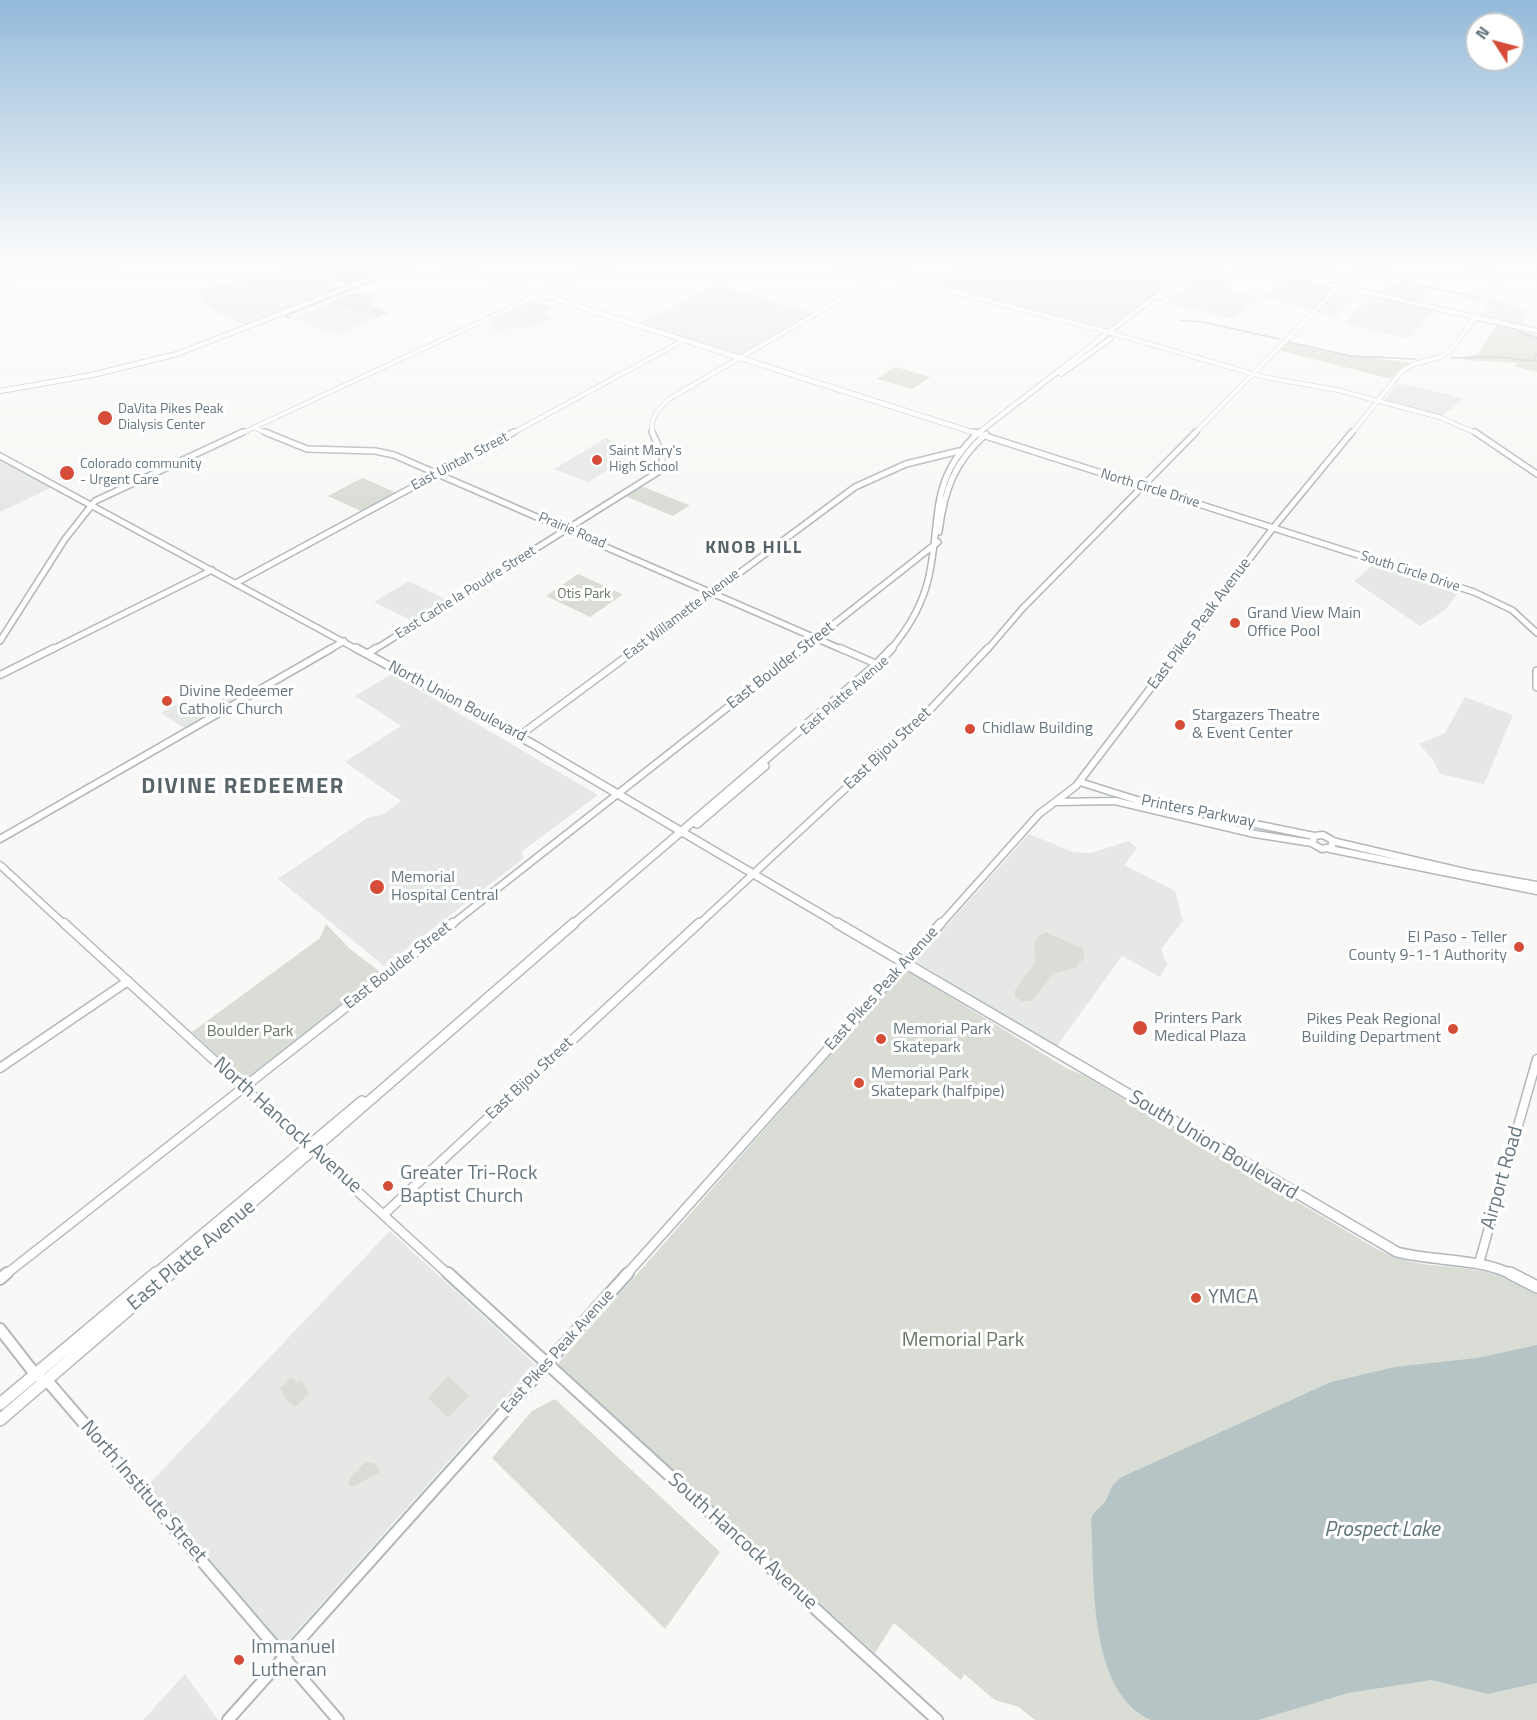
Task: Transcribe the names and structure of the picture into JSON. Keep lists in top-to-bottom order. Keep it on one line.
{"streets":{"main road":["East Uintah Street","North Circle Drive","Prairie Road","South Circle Drive","East Cache la Poudre Street","East Willamette Avenue","East Pikes Peak Avenue","East Boulder Street","East Platte Avenue","North Union Boulevard","East Bijou Street","Printers Parkway","North Hancock Avenue","South Union Boulevard","Airport Road","North Institute Street","South Hancock Avenue"]},"crossings":[["East Uintah Street","Prairie Road"],["East Uintah Street","North Union Boulevard"],["North Circle Drive","South Circle Drive"],["North Circle Drive","East Cache la Poudre Street"],["North Circle Drive","East Pikes Peak Avenue"],["North Circle Drive","East Platte Avenue"],["North Circle Drive","East Bijou Street"],["Prairie Road","East Cache la Poudre Street"],["Prairie Road","East Willamette Avenue"],["Prairie Road","East Boulder Street"],["Prairie Road","East Platte Avenue"],["South Circle Drive","East Pikes Peak Avenue"],["East Cache la Poudre Street","North Union Boulevard"],["East Willamette Avenue","East Platte Avenue"],["East Willamette Avenue","North Union Boulevard"],["East Pikes Peak Avenue","North Union Boulevard"],["East Pikes Peak Avenue","Printers Parkway"],["East Pikes Peak Avenue","North Hancock Avenue"],["East Pikes Peak Avenue","South Union Boulevard"],["East Pikes Peak Avenue","North Institute Street"],["East Pikes Peak Avenue","South Hancock Avenue"],["East Boulder Street","East Platte Avenue"],["East Boulder Street","North Union Boulevard"],["East Boulder Street","North Hancock Avenue"],["East Platte Avenue","North Union Boulevard"],["East Platte Avenue","North Hancock Avenue"],["East Platte Avenue","North Institute Street"],["North Union Boulevard","East Bijou Street"],["North Union Boulevard","South Union Boulevard"],["East Bijou Street","North Hancock Avenue"],["North Hancock Avenue","South Hancock Avenue"],["South Union Boulevard","Airport Road"]],"districts":["KNOB HILL","DIVINE REDEEMER"],"water":["Prospect Lake"],"parks":["Otis Park","Boulder Park","Memorial Park"],"places":["DaVita Pikes Peak Dialysis Center","Saint Mary's High School","Colorado community - Urgent Care","Grand View Main Office Pool","Divine Redeemer Catholic Church","Stargazers Theatre & Event Center","Chidlaw Building","Memorial Hospital Central","El Paso - Teller County 9-1-1 Authority","Printers Park Medical Plaza","Pikes Peak Regional Building Department","Memorial Park Skatepark","Memorial Park Skatepark (halfpipe)","Greater Tri-Rock Baptist Church","YMCA","Immanuel Lutheran"],"north":"top left"}
